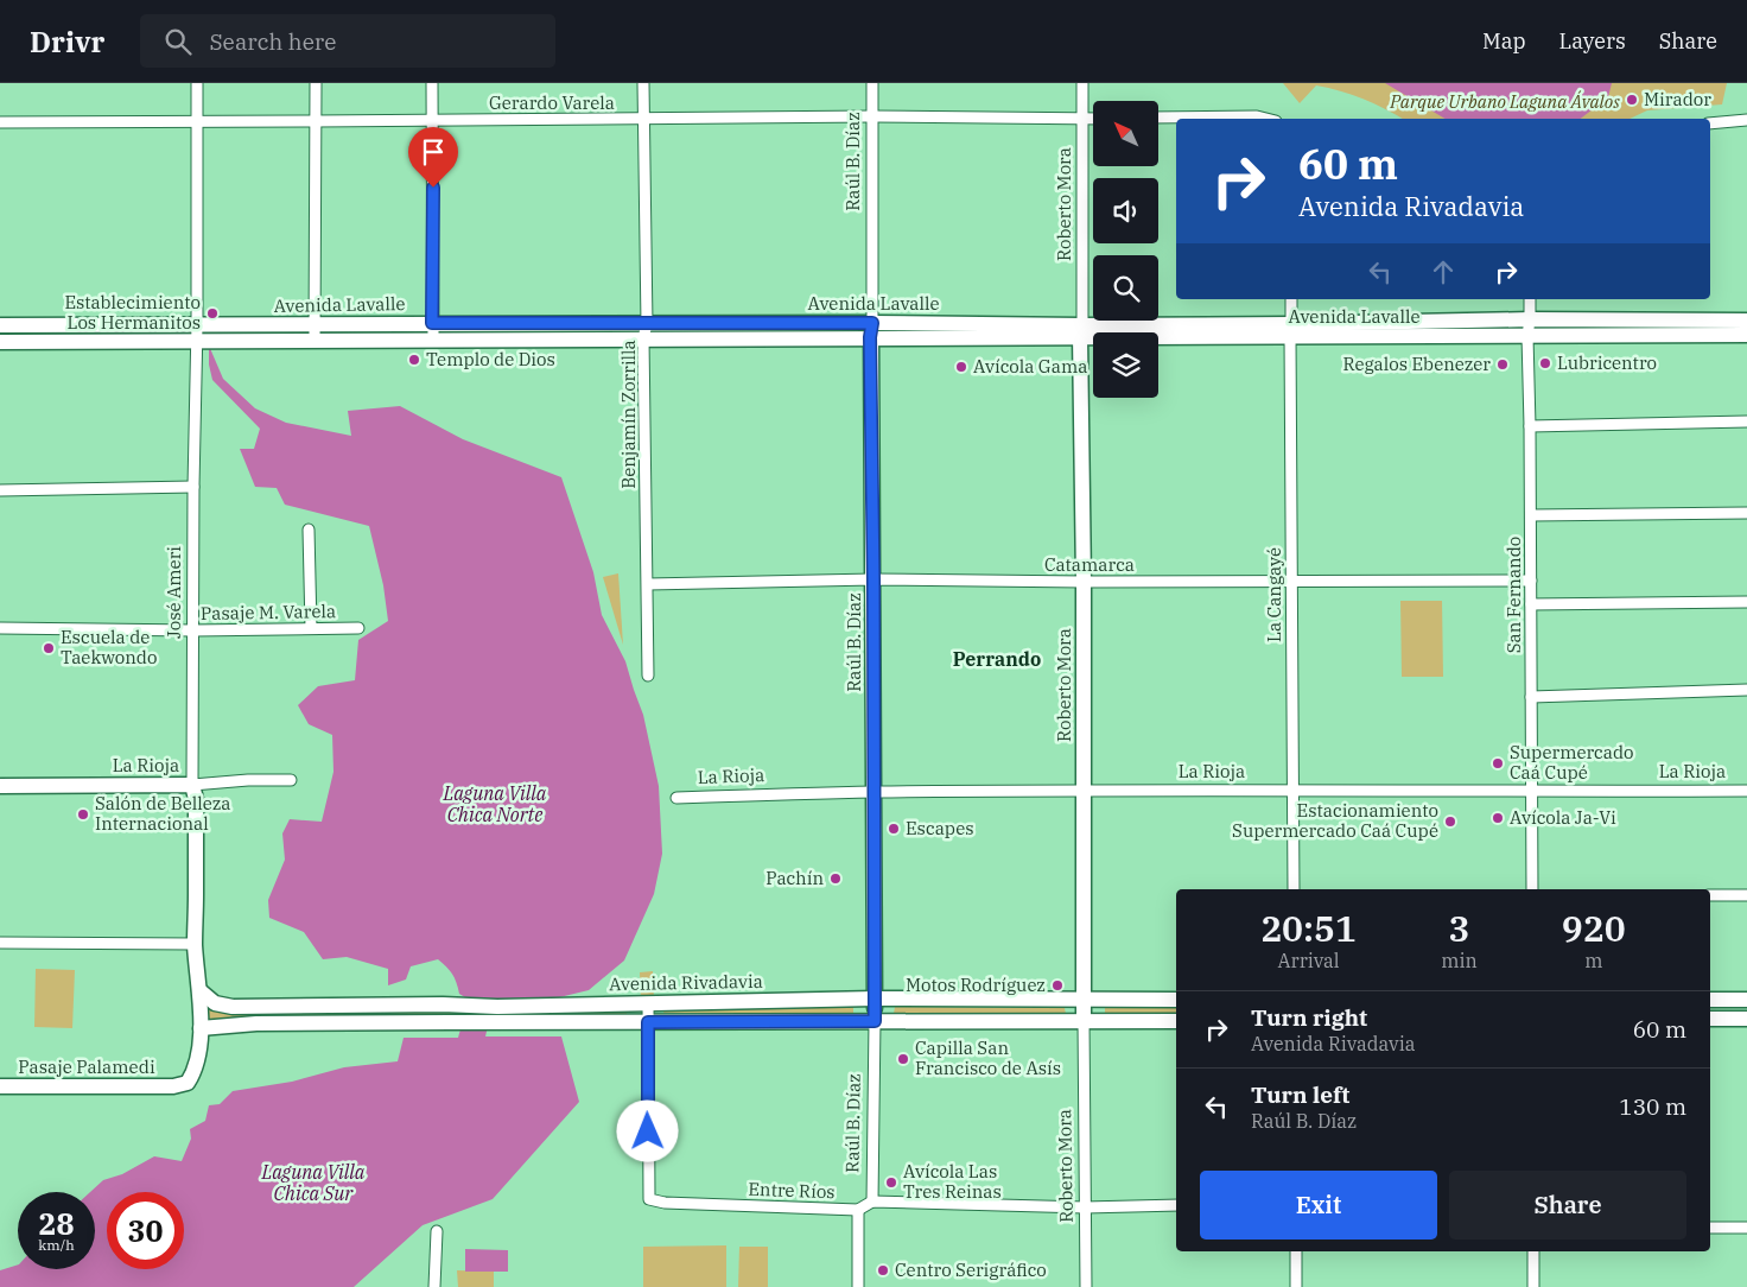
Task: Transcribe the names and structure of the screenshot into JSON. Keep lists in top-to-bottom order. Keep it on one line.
{"streets":{"street":["Gerardo Varela","Raúl B. Díaz","Roberto Mora","Avenida Lavalle","Benjamín Zorrilla","Catamarca","José Ameri","La Cangayé","San Fernando","Pasaje M. Varela","La Rioja","Avenida Rivadavia","Pasaje Palamedi","Entre Ríos"]},"crossings":[["Gerardo Varela","Raúl B. Díaz"],["Gerardo Varela","Roberto Mora"],["Gerardo Varela","Benjamín Zorrilla"],["Gerardo Varela","José Ameri"],["Raúl B. Díaz","Avenida Lavalle"],["Raúl B. Díaz","Catamarca"],["Raúl B. Díaz","La Rioja"],["Raúl B. Díaz","Avenida Rivadavia"],["Raúl B. Díaz","Entre Ríos"],["Roberto Mora","Avenida Lavalle"],["Roberto Mora","Catamarca"],["Roberto Mora","La Rioja"],["Roberto Mora","Avenida Rivadavia"],["Avenida Lavalle","Benjamín Zorrilla"],["Avenida Lavalle","José Ameri"],["Avenida Lavalle","La Cangayé"],["Avenida Lavalle","San Fernando"],["Benjamín Zorrilla","Catamarca"],["Catamarca","La Cangayé"],["Catamarca","San Fernando"],["José Ameri","Pasaje M. Varela"],["José Ameri","La Rioja"],["José Ameri","Avenida Rivadavia"],["José Ameri","Pasaje Palamedi"],["La Cangayé","La Rioja"],["San Fernando","La Rioja"]],"districts":["Perrando"],"water":["Laguna Villa Chica Norte","Laguna Villa Chica Sur"],"parks":["Parque Urbano Laguna Ávalos"],"places":["Mirador","Establecimiento Los Hermanitos","Templo de Dios","Lubricentro","Regalos Ebenezer","Avícola Gama","Escuela de Taekwondo","Supermercado Caá Cupé","Salón de Belleza Internacional","Avícola Ja-Vi","Estacionamiento Supermercado Caá Cupé","Escapes","Pachín","Motos Rodríguez","Capilla San Francisco de Asís","Avícola Las Tres Reinas","Centro Serigráfico"],"north":"top left","page":{"header":"Drivr","search":"Search here","nav":["Map","Layers","Share"],"turn":["60 m","Avenida Rivadavia"],"eta":["20:51","Arrival","3","min","920","m"],"list":[{"name":"Turn right","note":"Avenida Rivadavia","value":"60 m"},{"name":"Turn left","note":"Raúl B. Díaz","value":"130 m"}],"buttons":["Exit","Share"],"speed":"28 km/h","limit":"30"}}
